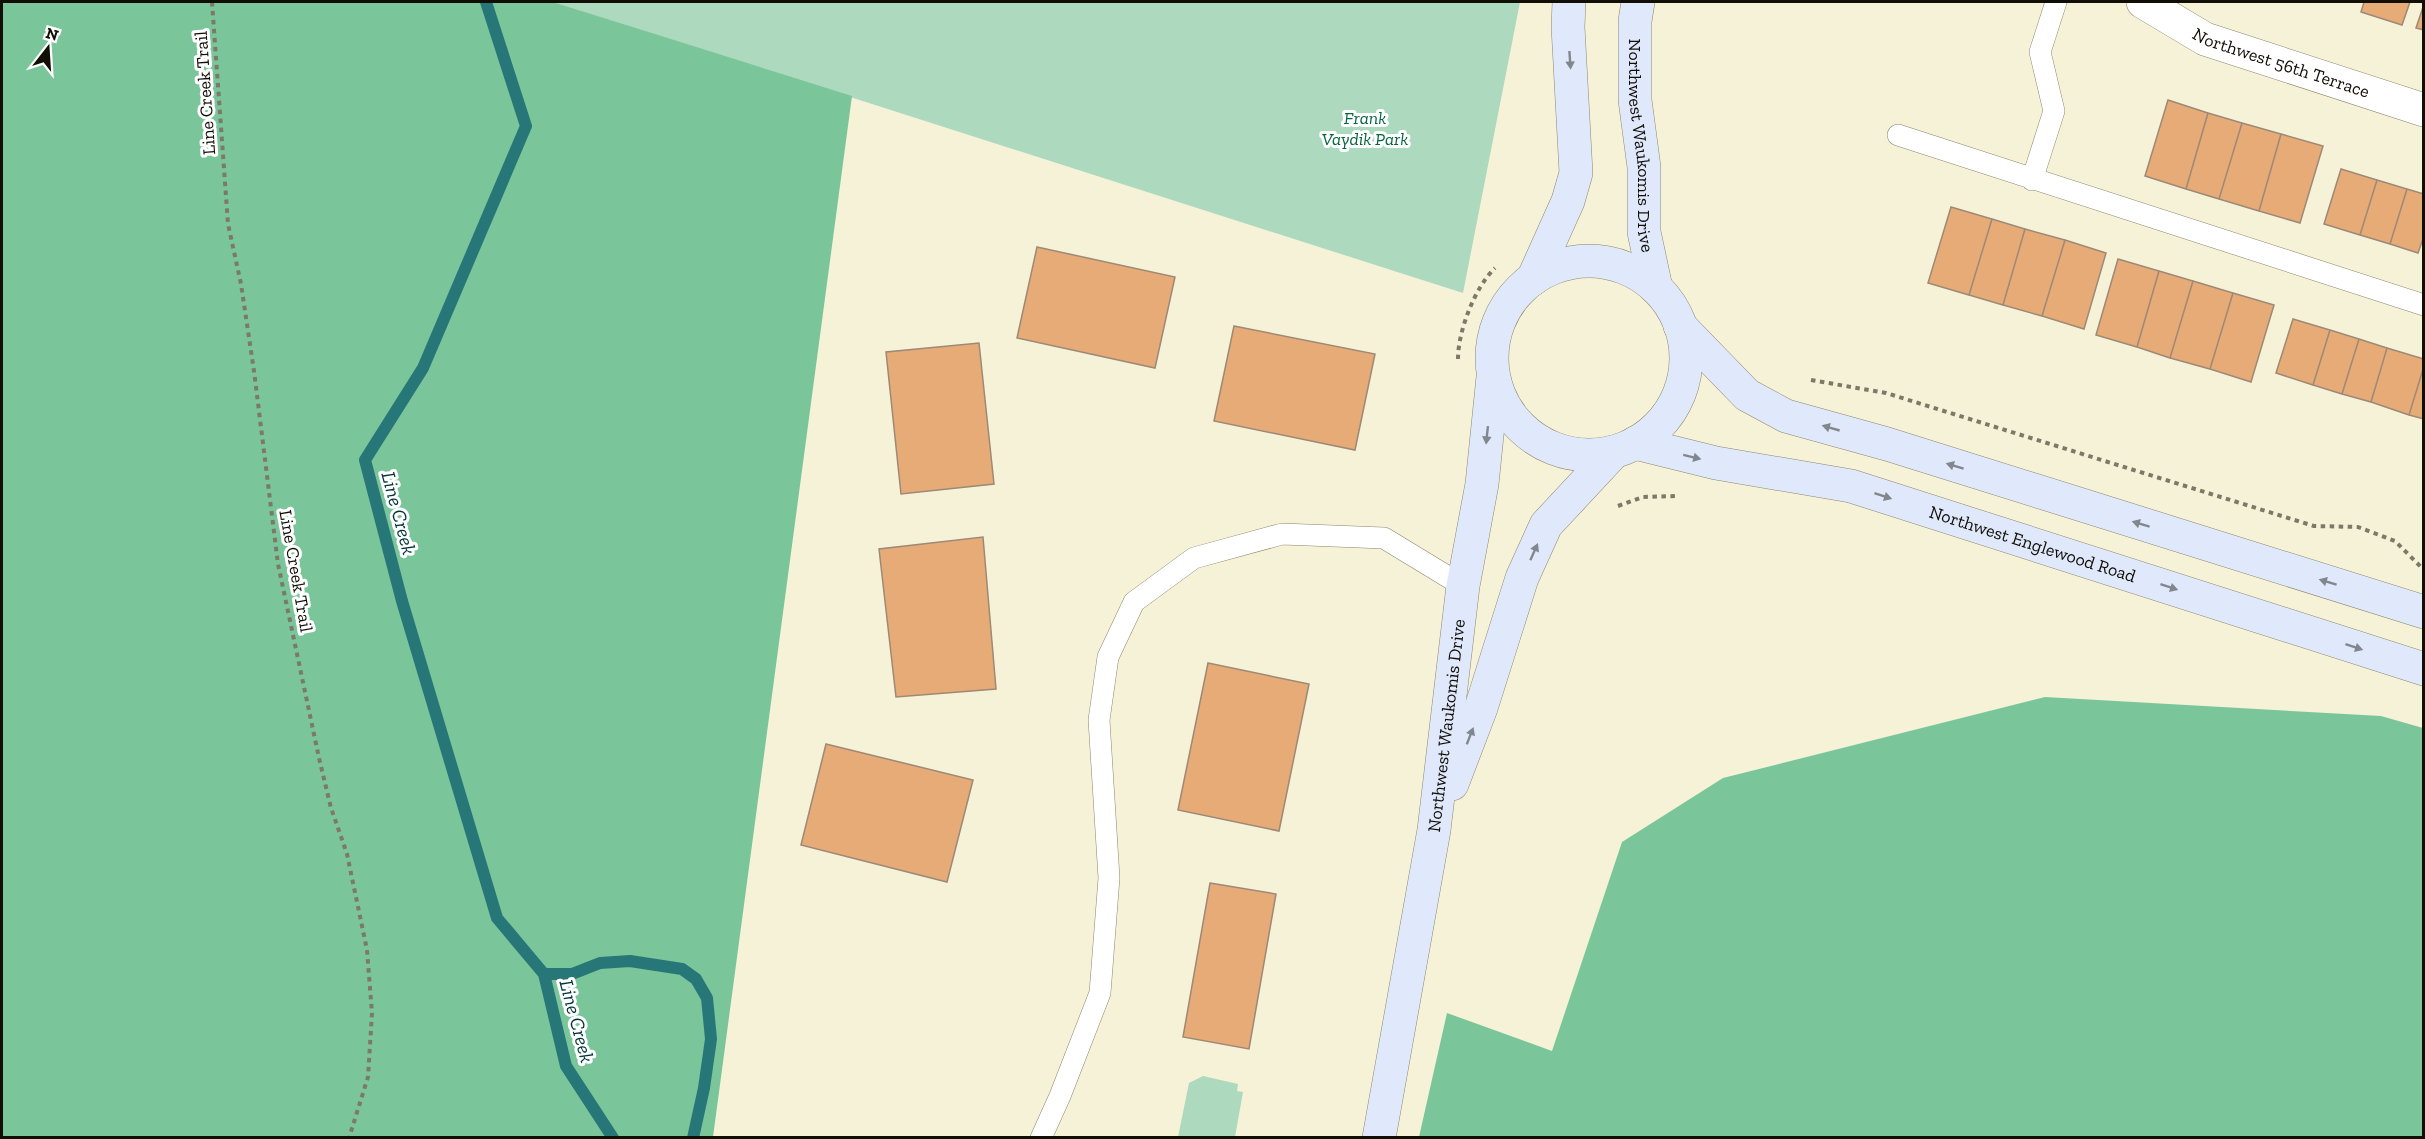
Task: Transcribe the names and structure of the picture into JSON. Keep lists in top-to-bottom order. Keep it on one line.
{"streets":{"main road":["Northwest Waukomis Drive","Northwest Englewood Road"],"street":["Northwest 56th Terrace"],"path":["Line Creek Trail"]},"crossings":[["Northwest Waukomis Drive","Northwest Englewood Road"]],"water":["Line Creek"],"parks":["Frank Vaydik Park"],"north":"top"}
